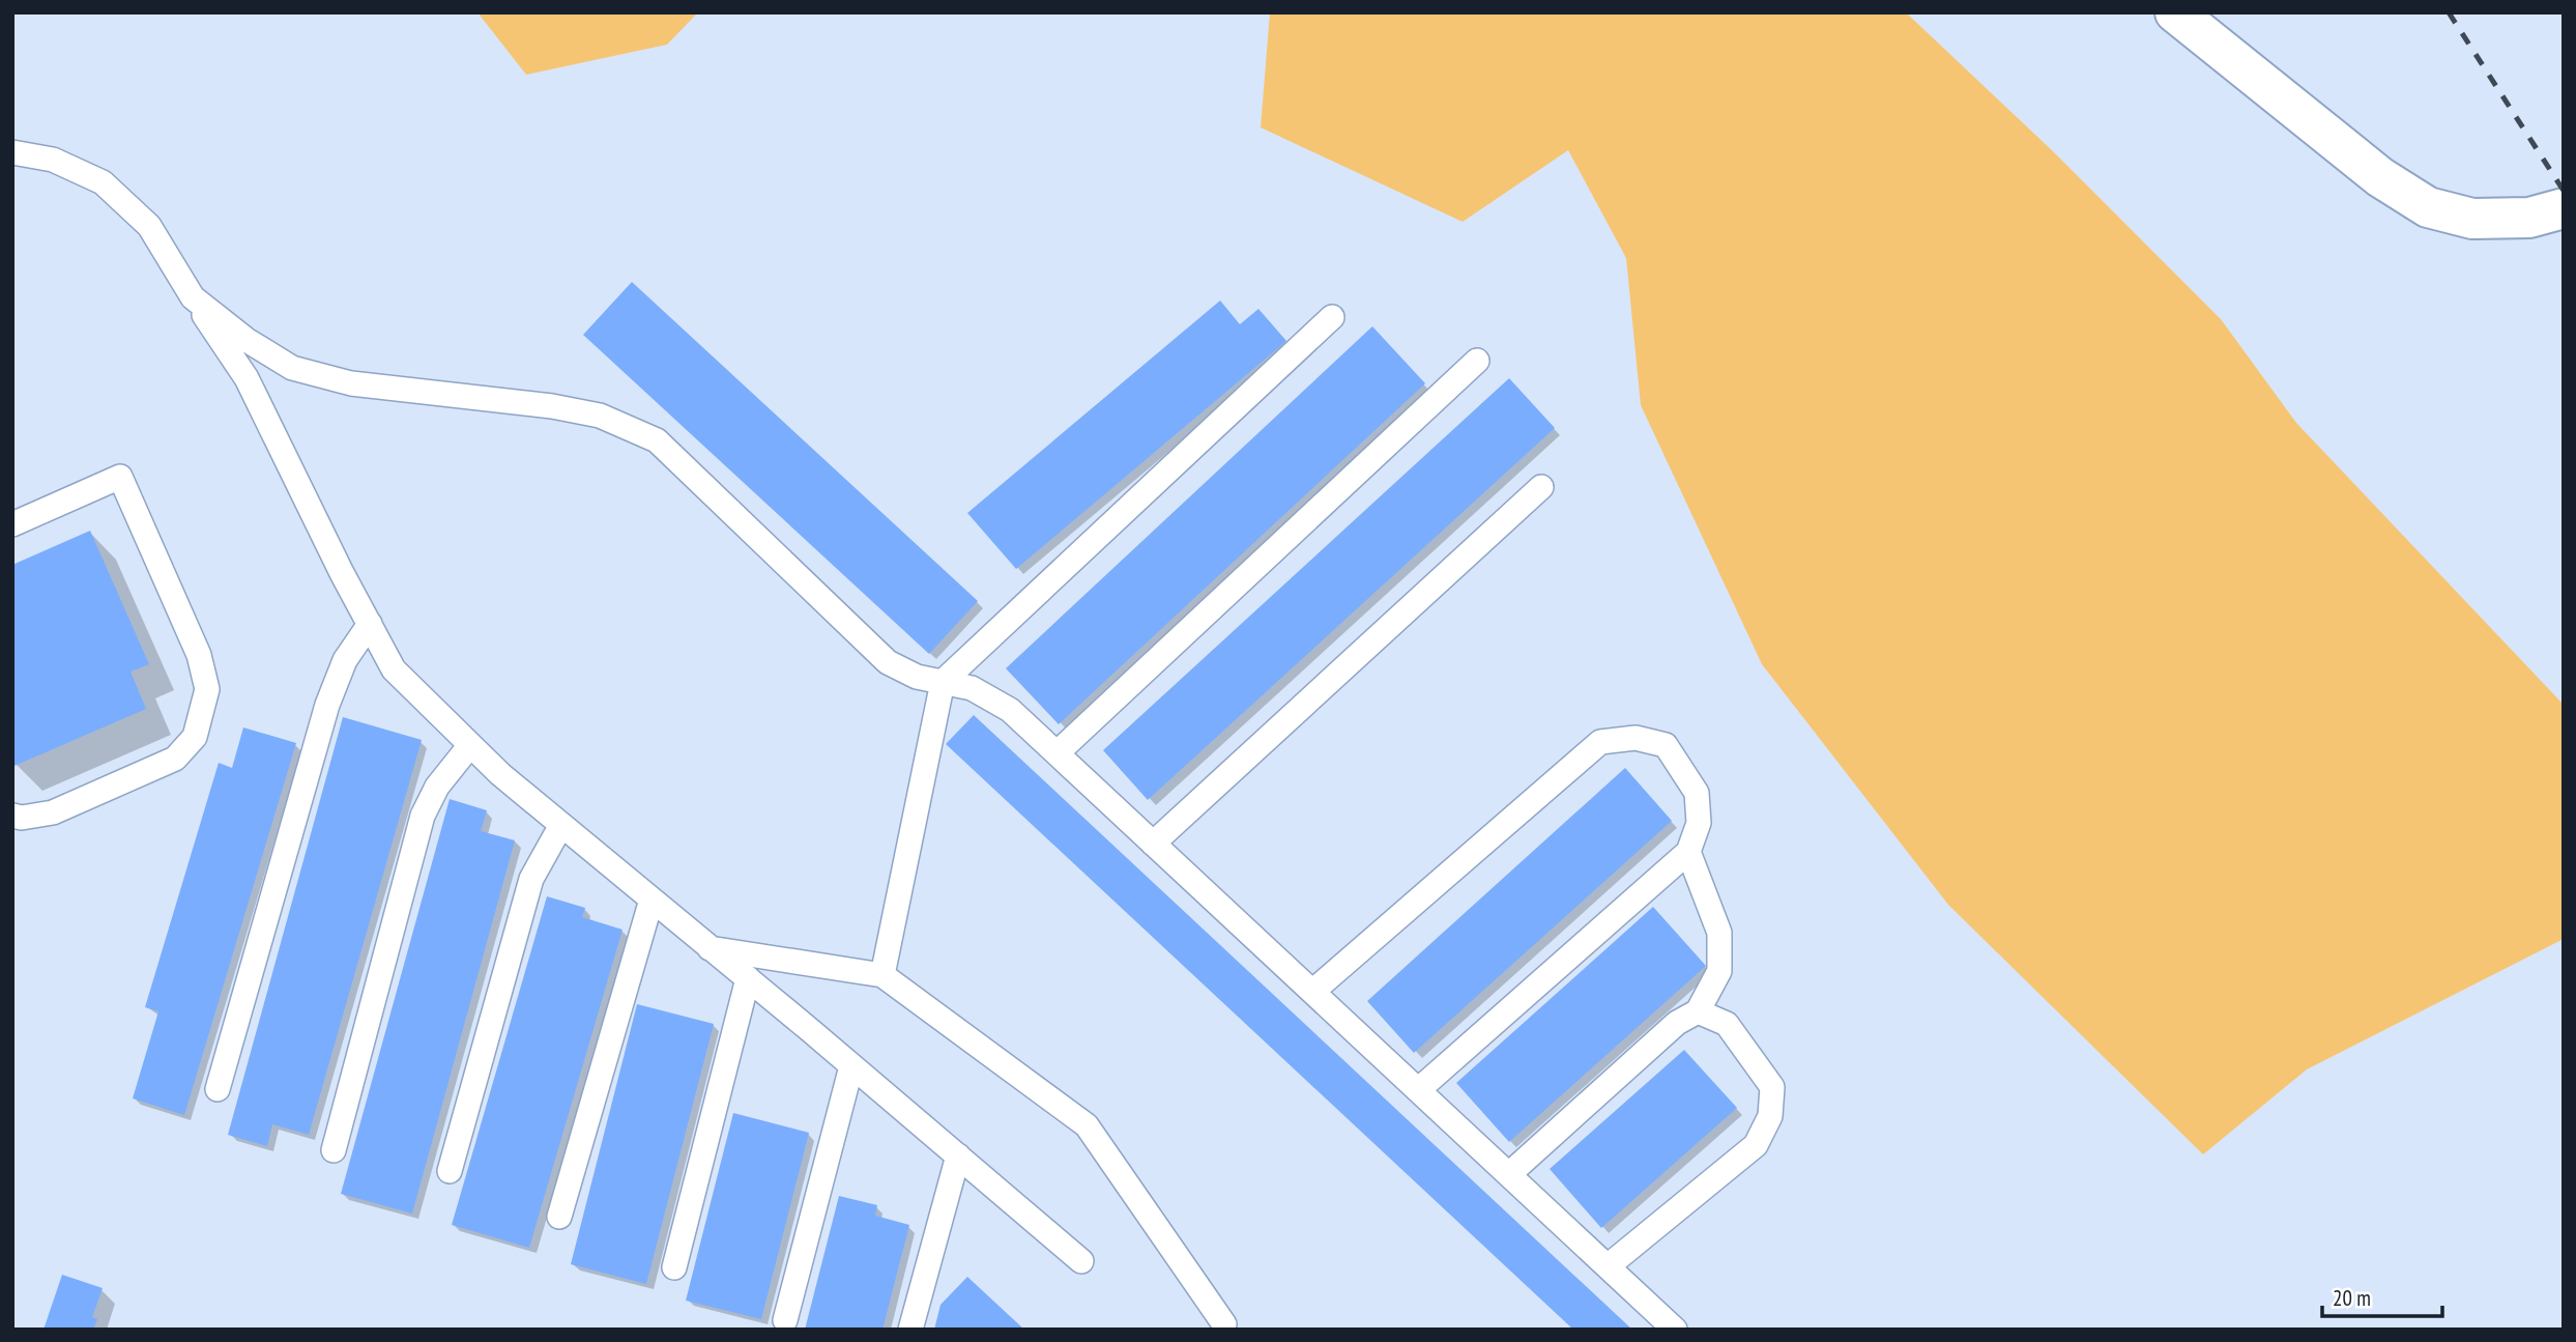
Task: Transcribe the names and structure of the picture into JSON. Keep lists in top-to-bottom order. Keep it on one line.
{"scale_bar":"20 m"}
